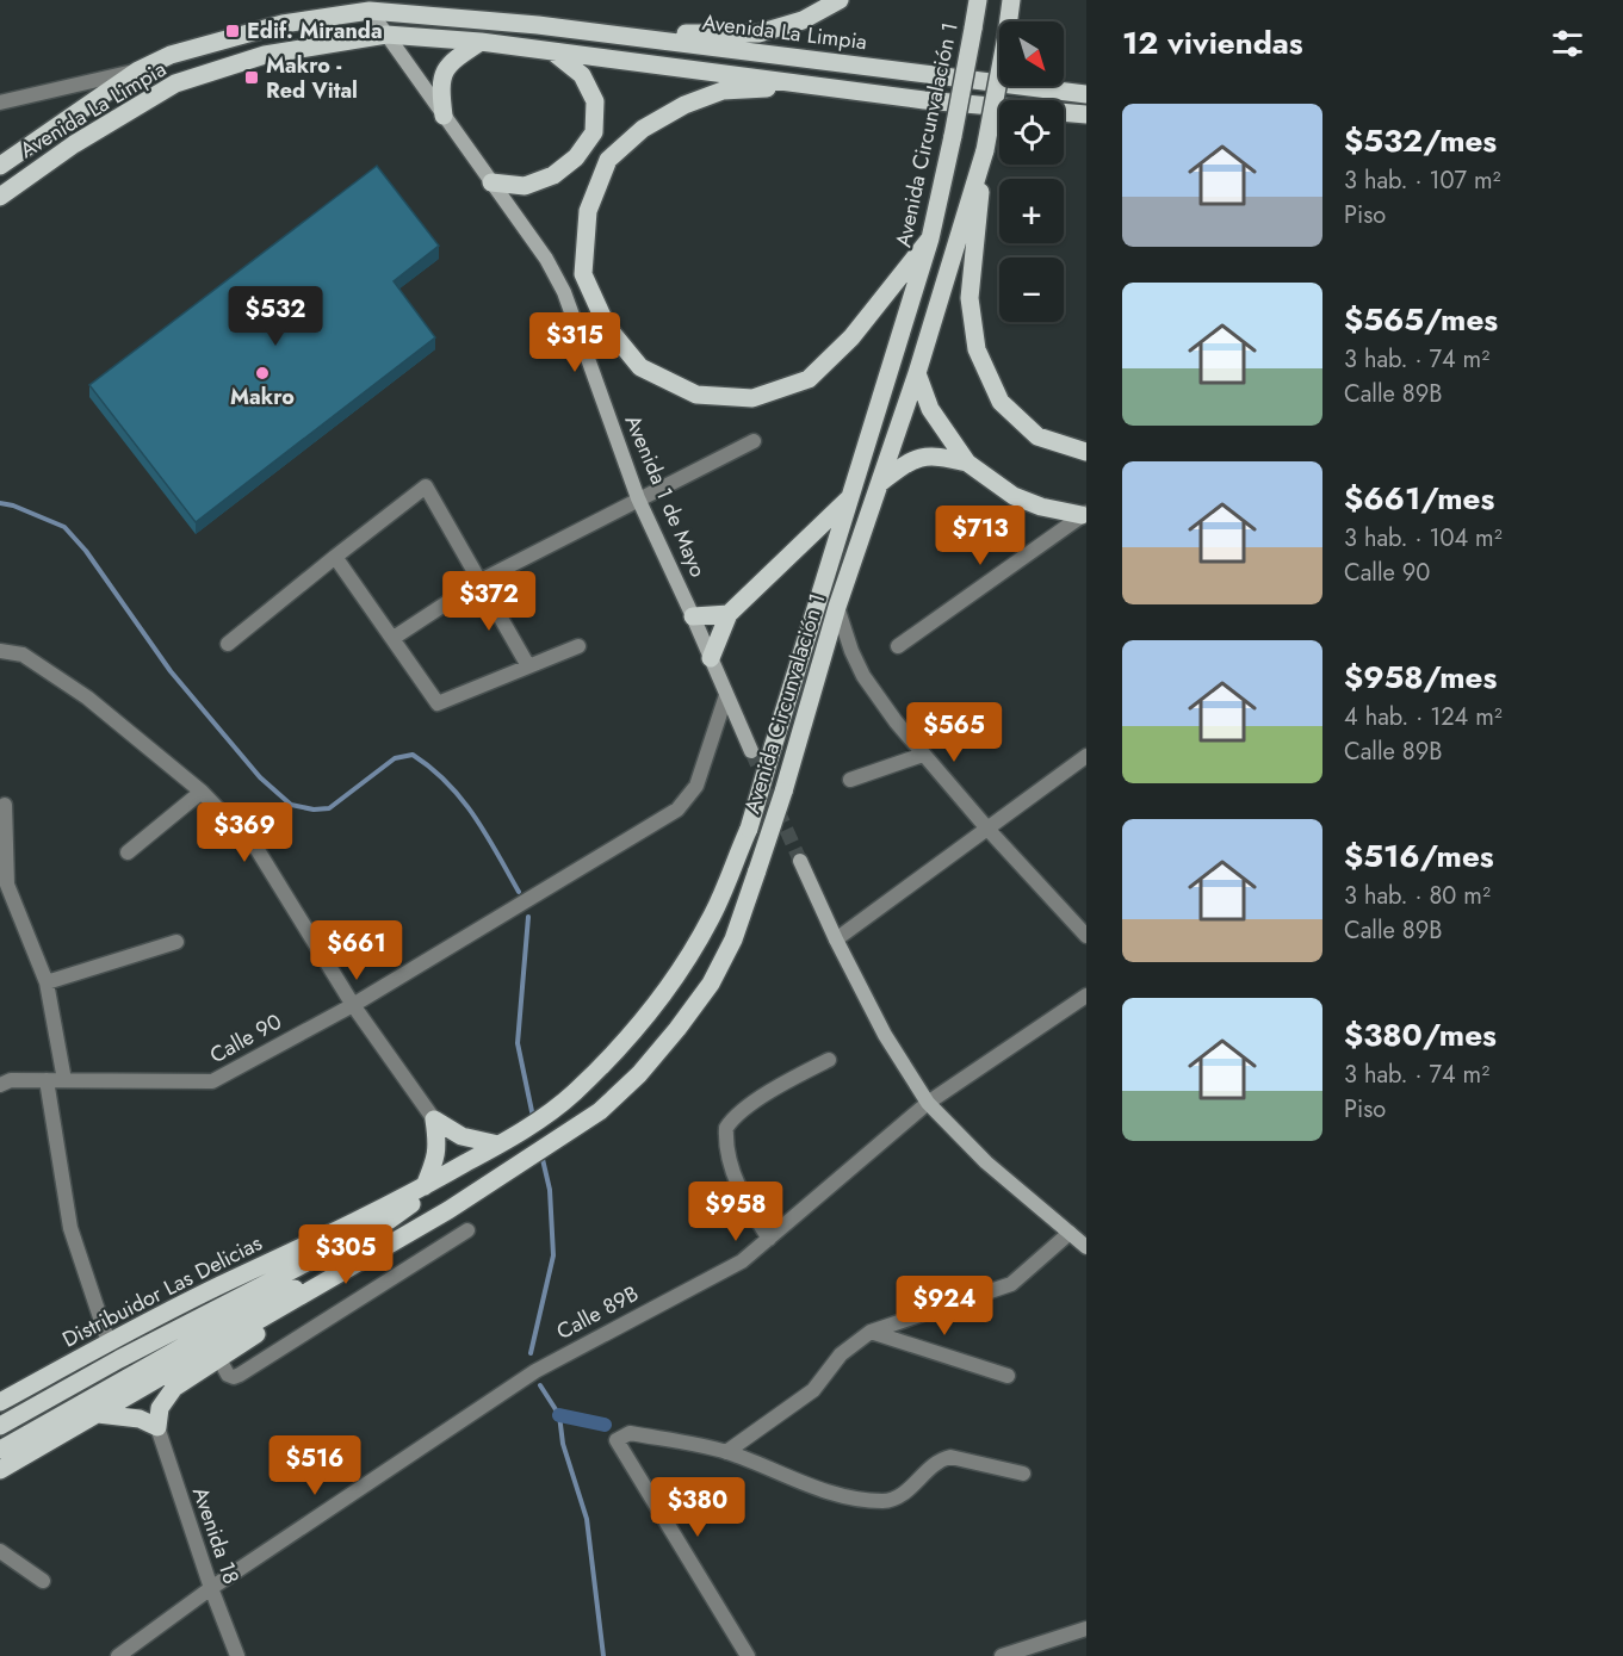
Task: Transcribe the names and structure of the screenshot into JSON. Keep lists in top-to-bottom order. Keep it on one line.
{"streets":{"main road":["Avenida La Limpia","Avenida Circunvalación 1","Distribuidor Las Delicias"],"street":["Avenida 1 de Mayo","Calle 90","Calle 89B","Avenida 18"]},"crossings":[["Avenida La Limpia","Avenida 1 de Mayo"],["Avenida Circunvalación 1","Distribuidor Las Delicias"],["Avenida 1 de Mayo","Calle 90"],["Calle 89B","Avenida 18"]],"places":{"transit":["Edif. Miranda","Makro - Red Vital"],"other":["Makro"]},"north":"bottom right","page":{"heading":"12 viviendas","map_buttons":["+","−"],"list":[{"name":"$532/mes","note":"3 hab. · 107 m² · Piso"},{"name":"$565/mes","note":"3 hab. · 74 m² · Calle 89B"},{"name":"$661/mes","note":"3 hab. · 104 m² · Calle 90"},{"name":"$958/mes","note":"4 hab. · 124 m² · Calle 89B"},{"name":"$516/mes","note":"3 hab. · 80 m² · Calle 89B"},{"name":"$380/mes","note":"3 hab. · 74 m² · Piso"}],"price":["$532","$315","$713","$372","$565","$369","$661","$958","$305","$924","$516","$380"]}}
